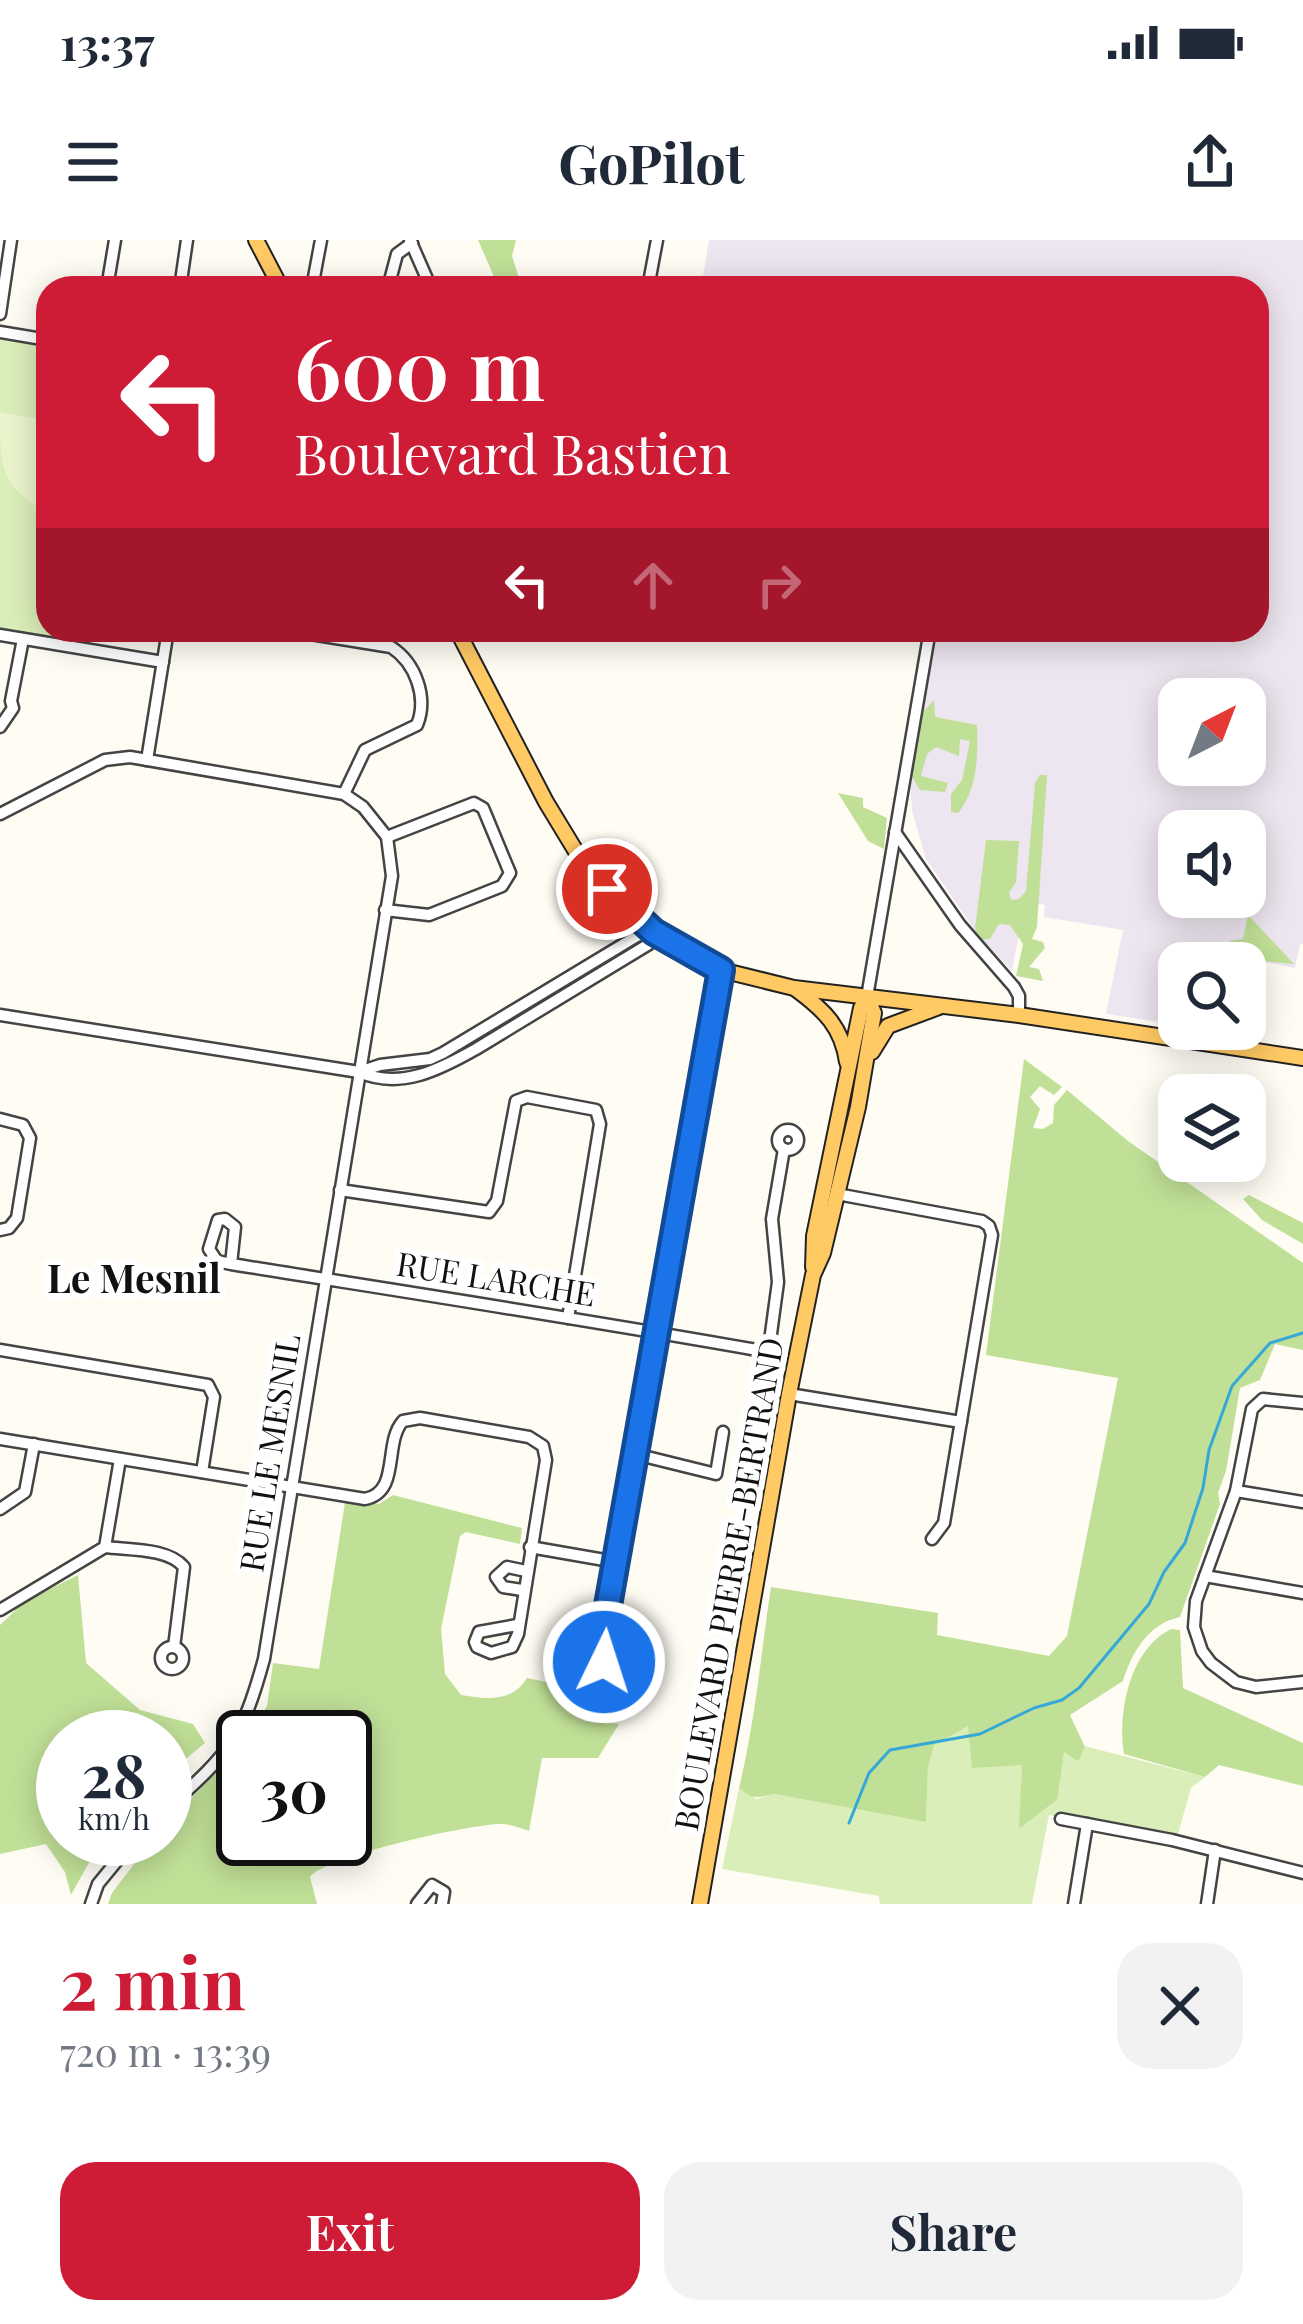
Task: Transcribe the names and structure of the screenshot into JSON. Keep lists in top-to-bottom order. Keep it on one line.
{"streets":{"main road":["BOULEVARD PIERRE-BERTRAND"],"street":["RUE LARCHE","RUE LE MESNIL"]},"crossings":[["RUE LARCHE","RUE LE MESNIL"]],"districts":["Le Mesnil"],"north":"top right","page":{"status":"13:37","header":"GoPilot","turn":["600 m","Boulevard Bastien"],"speed":"28 km/h","limit":"30","heading":["2 min","720 m · 13:39"],"buttons":["Exit","Share"]}}
